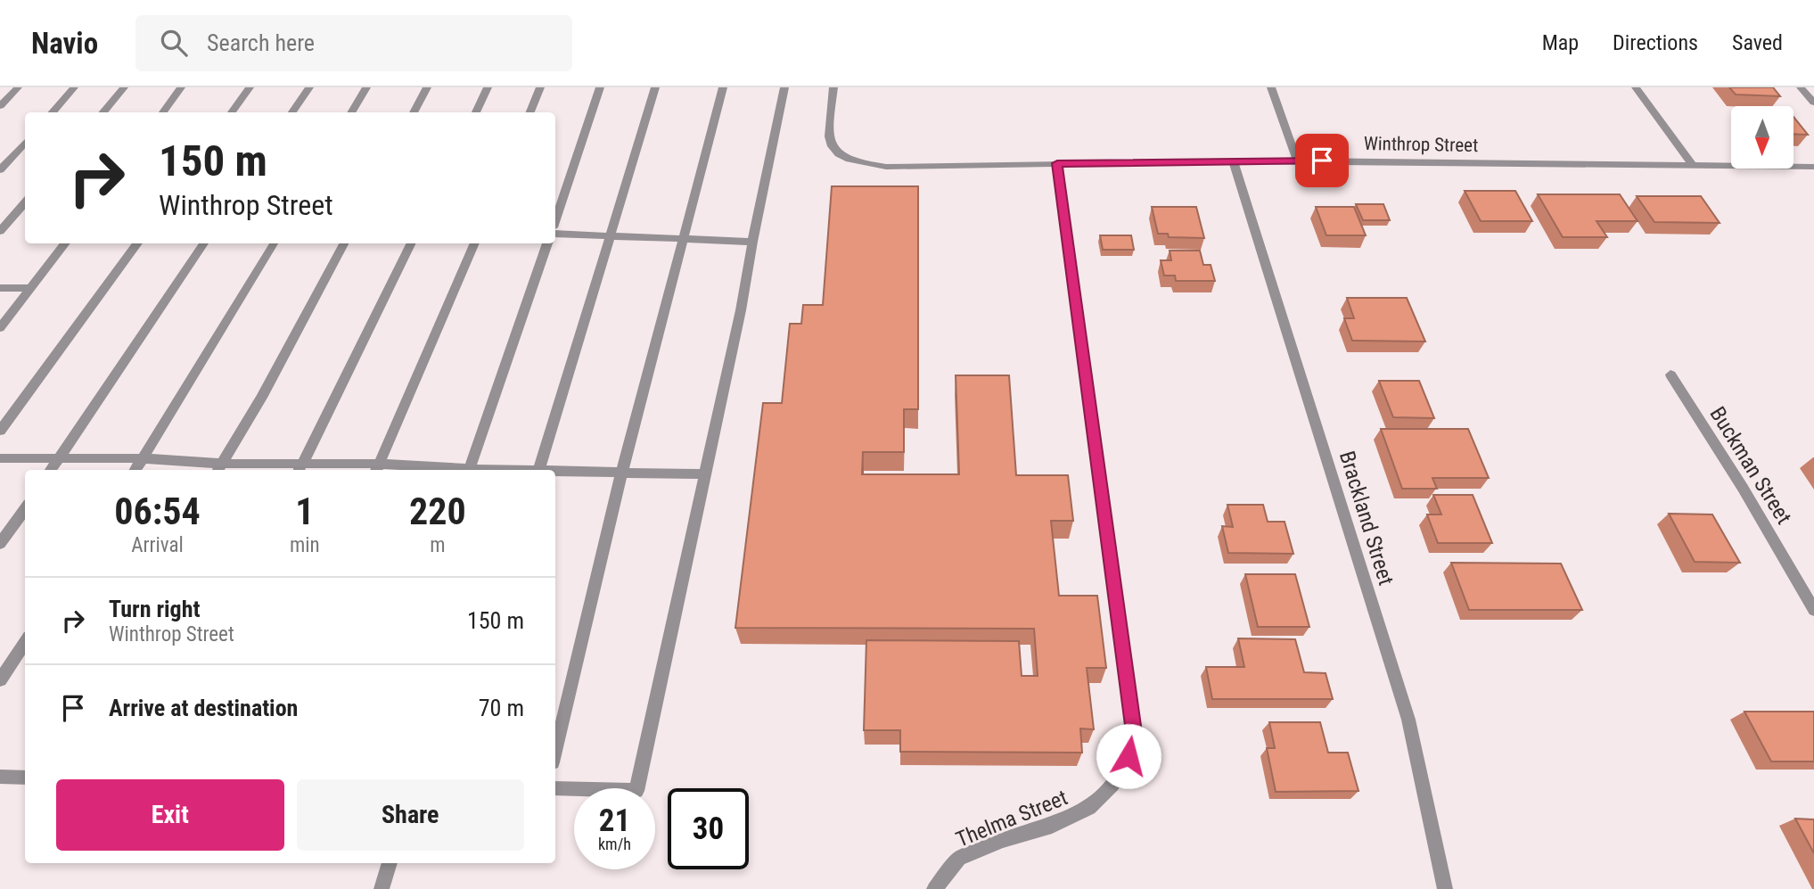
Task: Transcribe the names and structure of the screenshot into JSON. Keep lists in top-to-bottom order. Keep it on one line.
{"streets":{"street":["Winthrop Street","Buckman Street","Brackland Street","Thelma Street"]},"crossings":[["Winthrop Street","Brackland Street"],["Winthrop Street","Thelma Street"]],"north":"bottom","page":{"header":"Navio","search":"Search here","nav":["Map","Directions","Saved"],"turn":["150 m","Winthrop Street"],"eta":["06:54","Arrival","1","min","220","m"],"list":[{"name":"Turn right","note":"Winthrop Street","value":"150 m"},{"name":"Arrive at destination","value":"70 m"}],"buttons":["Exit","Share"],"speed":"21 km/h","limit":"30"}}
